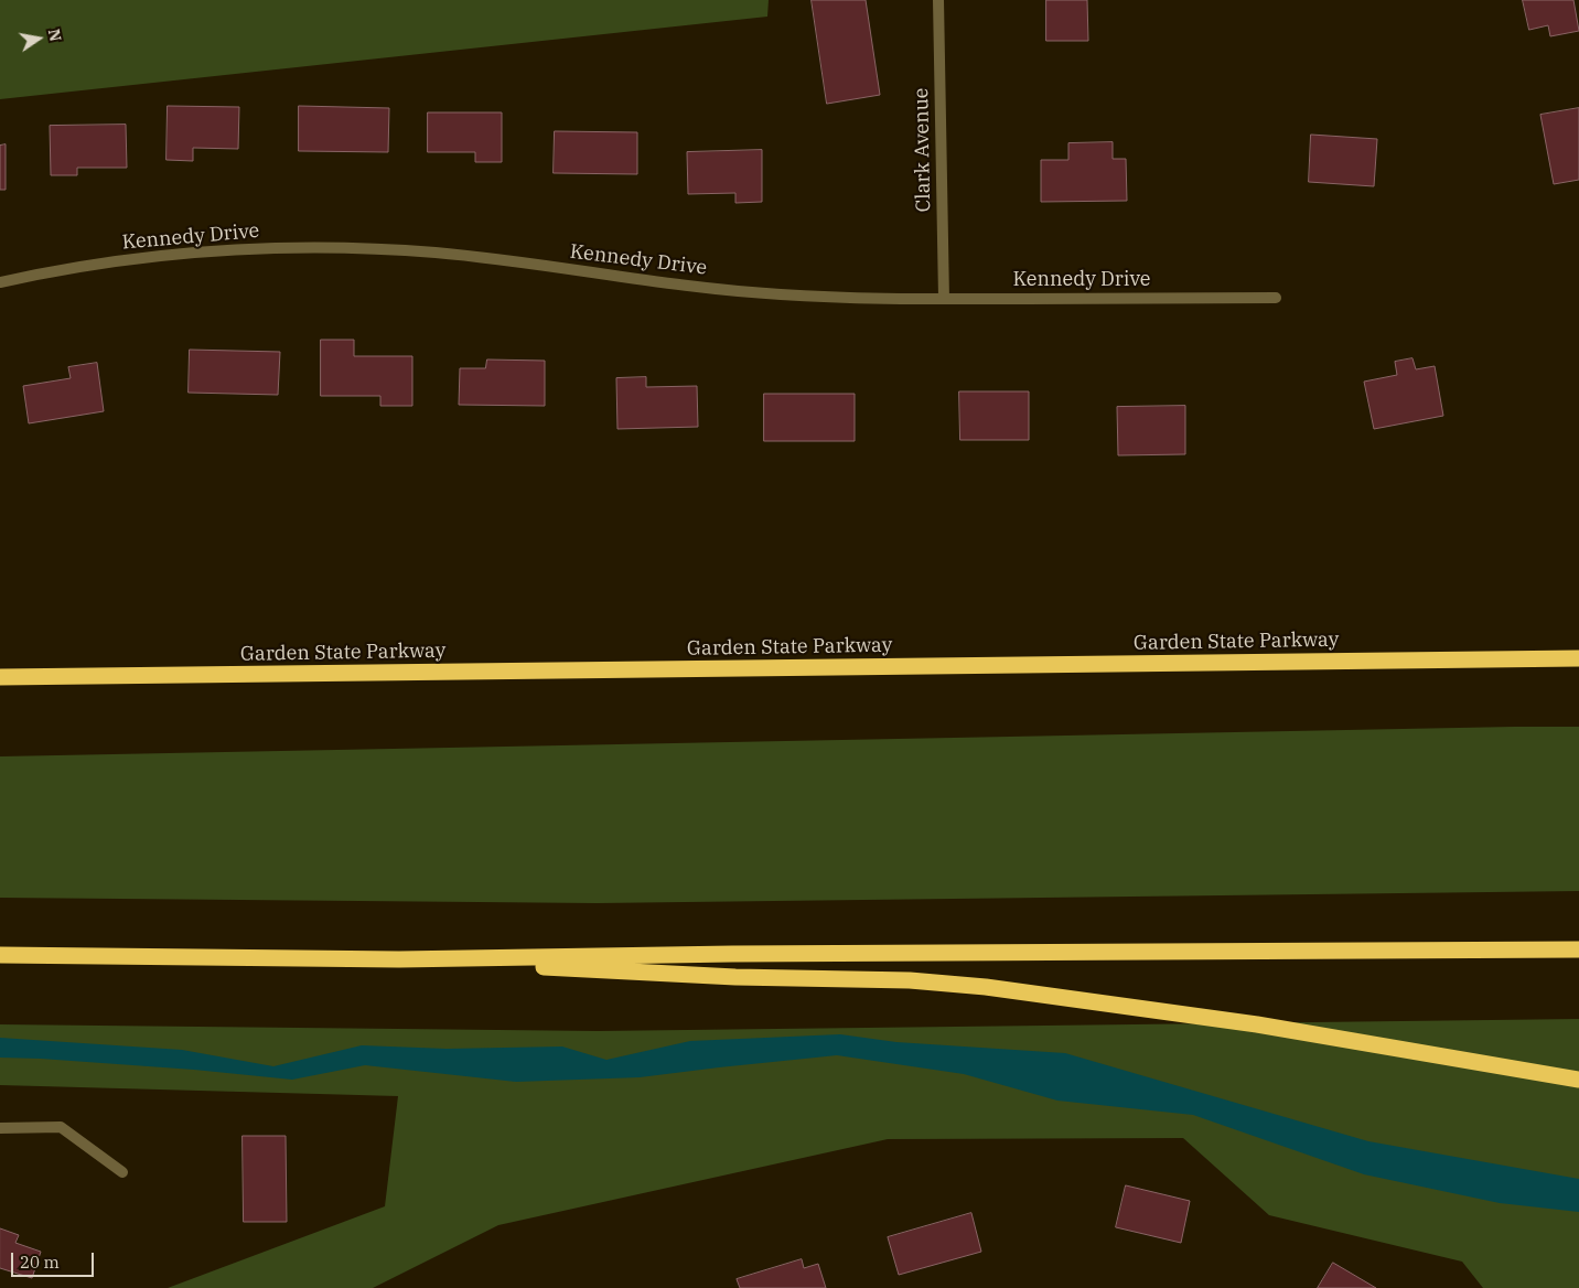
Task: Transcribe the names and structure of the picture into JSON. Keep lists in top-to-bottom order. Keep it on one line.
{"streets":{"highway":["Garden State Parkway"],"street":["Clark Avenue","Kennedy Drive"]},"crossings":[["Clark Avenue","Kennedy Drive"]],"scale_bar":"20 m","north":"right"}
